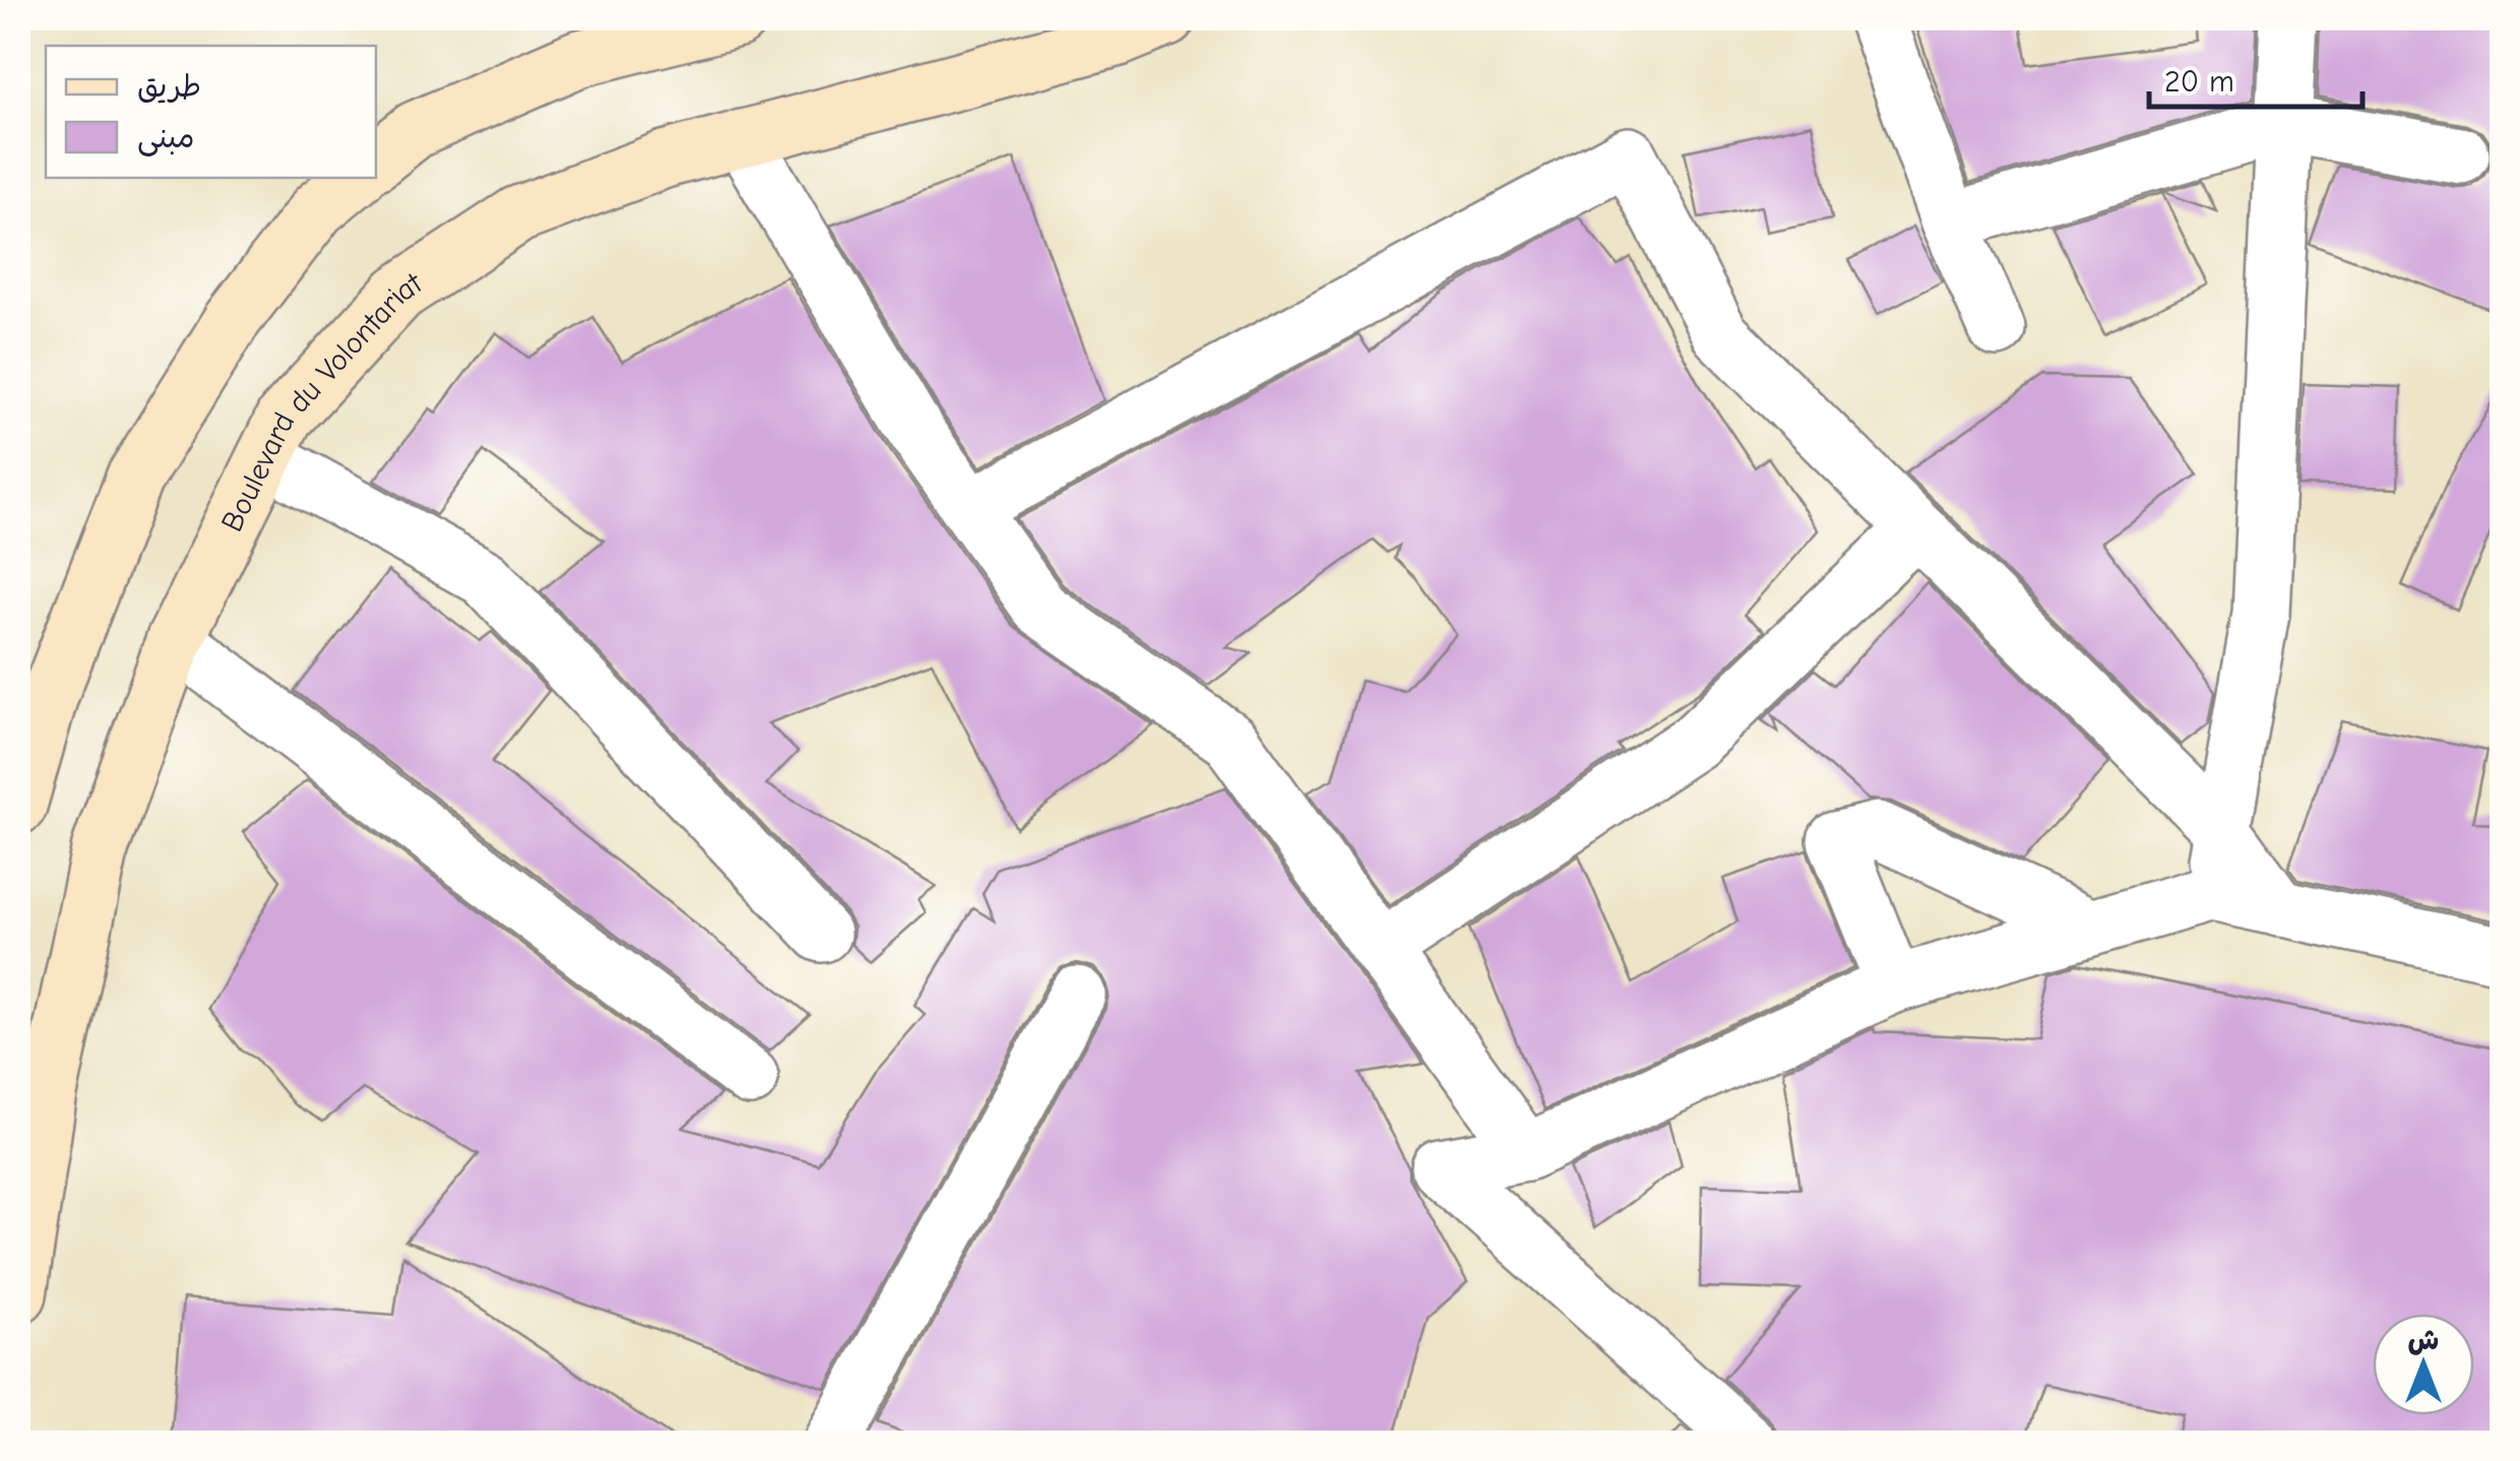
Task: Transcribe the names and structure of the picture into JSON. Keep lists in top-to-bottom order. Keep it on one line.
{"streets":{"main road":["Boulevard du Volontariat"]},"legend":["طريق","مبنى"],"scale_bar":"20 m","north":"top"}
